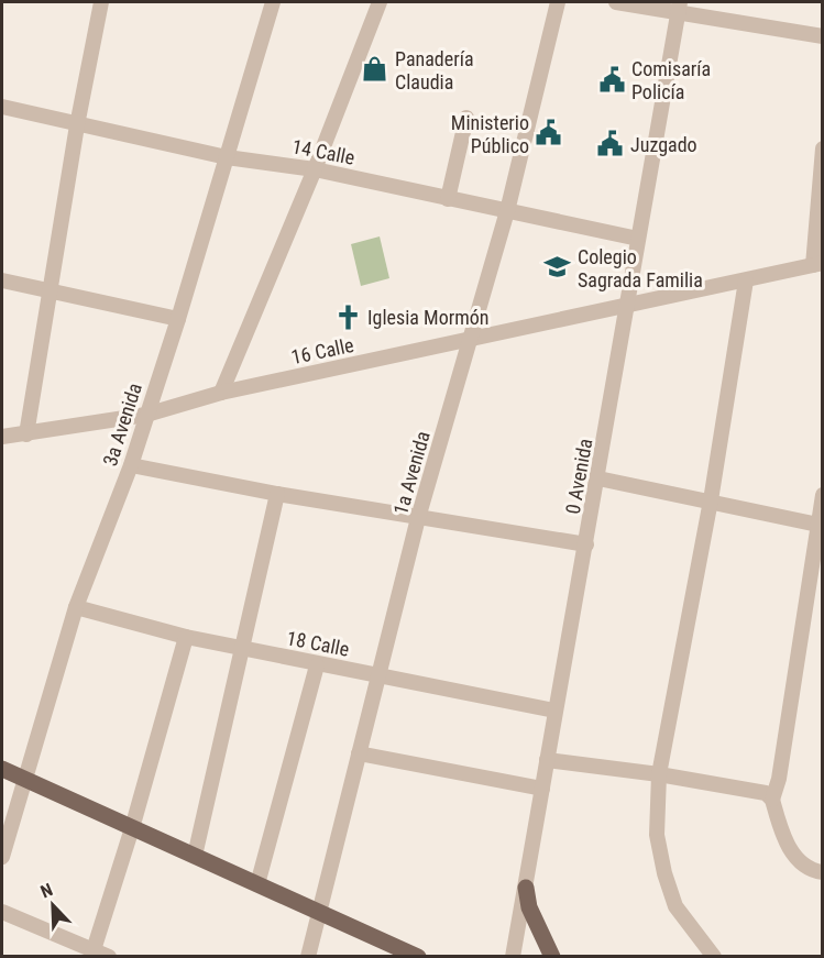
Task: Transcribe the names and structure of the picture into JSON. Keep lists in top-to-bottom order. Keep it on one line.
{"streets":{"street":["14 Calle","16 Calle","3a Avenida","1a Avenida","0 Avenida","18 Calle"]},"crossings":[["14 Calle","3a Avenida"],["14 Calle","1a Avenida"],["14 Calle","0 Avenida"],["16 Calle","3a Avenida"],["16 Calle","1a Avenida"],["16 Calle","0 Avenida"],["3a Avenida","18 Calle"],["1a Avenida","18 Calle"],["0 Avenida","18 Calle"]],"places":{"shop":["Panadería Claudia"],"public building":["Comisaría Policía","Ministerio Público","Juzgado"],"school or university":["Colegio Sagrada Familia"],"church":["Iglesia Mormón"]},"north":"top left"}
